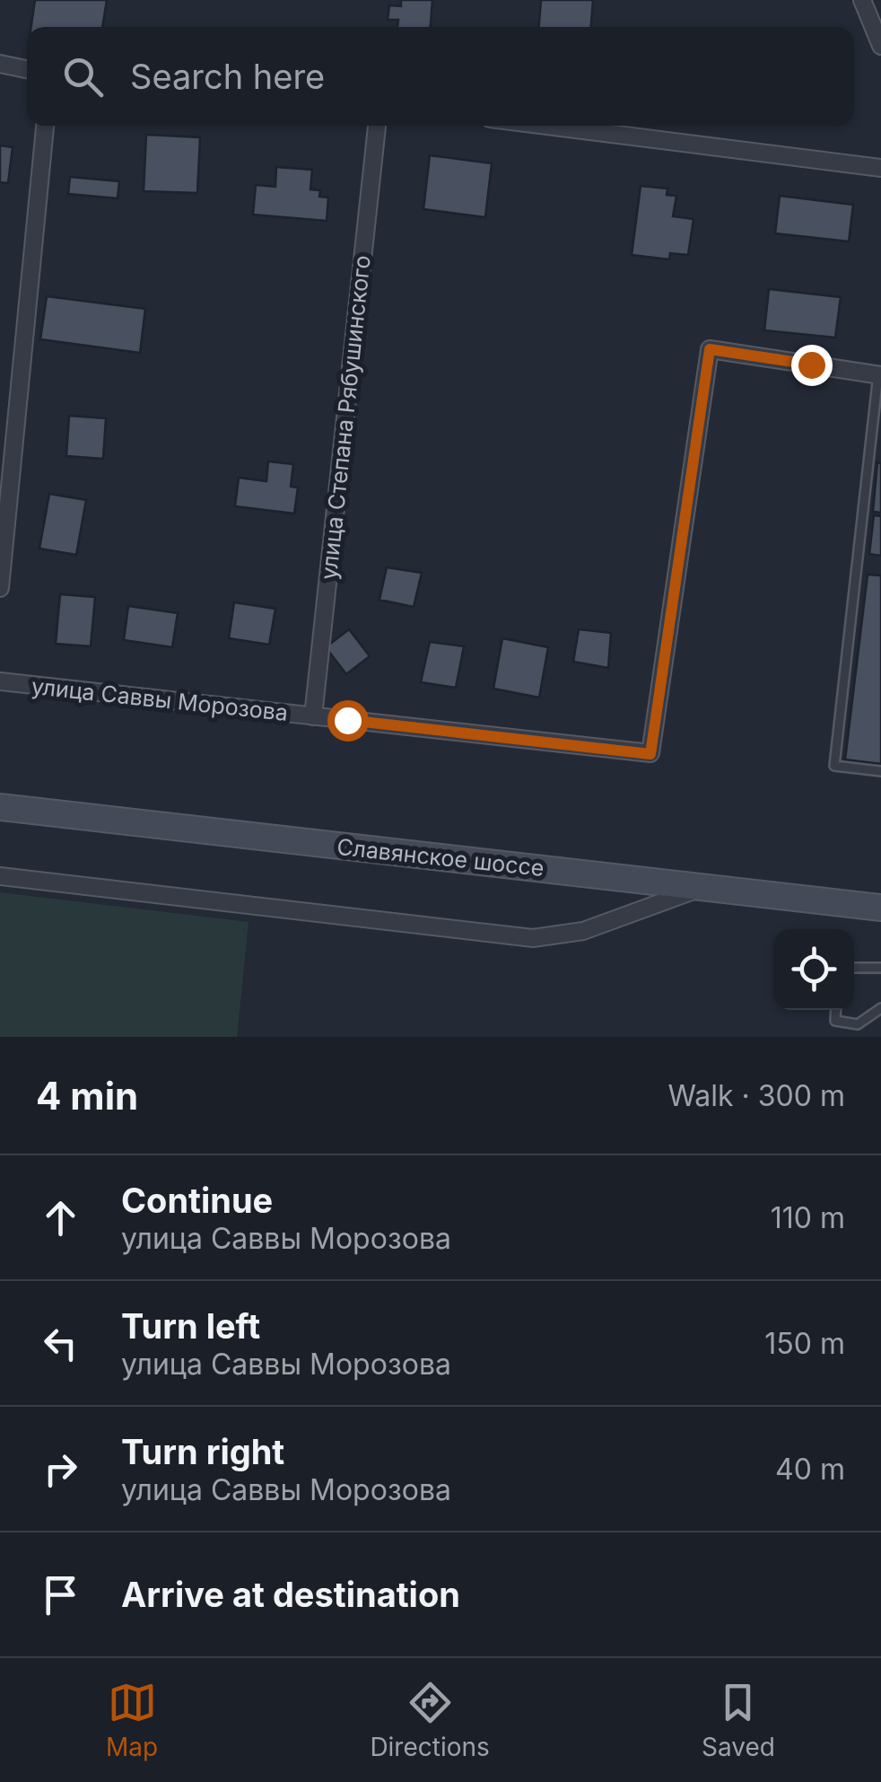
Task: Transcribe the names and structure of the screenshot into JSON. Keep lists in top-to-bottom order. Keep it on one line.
{"streets":{"main road":["Славянское шоссе"],"street":["улица Степана Рябушинского","улица Саввы Морозова"]},"crossings":[["улица Степана Рябушинского","улица Саввы Морозова"]],"page":{"search":"Search here","heading":["4 min","Walk · 300 m"],"list":[["Continue","улица Саввы Морозова","110 m"],["Turn left","улица Саввы Морозова","150 m"],["Turn right","улица Саввы Морозова","40 m"],"Arrive at destination"],"nav":["Map","Directions","Saved"]}}
